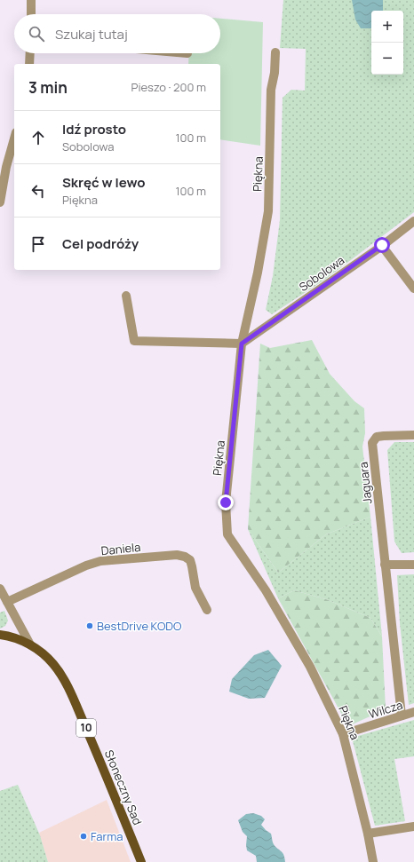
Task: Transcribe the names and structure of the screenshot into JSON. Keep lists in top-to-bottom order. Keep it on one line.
{"streets":{"main road":["10","Słoneczny Sad"],"street":["Piękna","Sobolowa","Jaguara","Daniela","Wilcza"]},"crossings":[["Piękna","Sobolowa"],["Piękna","Wilcza"],["Jaguara","Wilcza"]],"places":["BestDrive KODO","Farma"],"page":{"map_buttons":["+","−"],"search":"Szukaj tutaj","heading":["3 min","Pieszo · 200 m"],"list":[["Idź prosto","Sobolowa","100 m"],["Skręć w lewo","Piękna","100 m"],"Cel podróży"]}}
